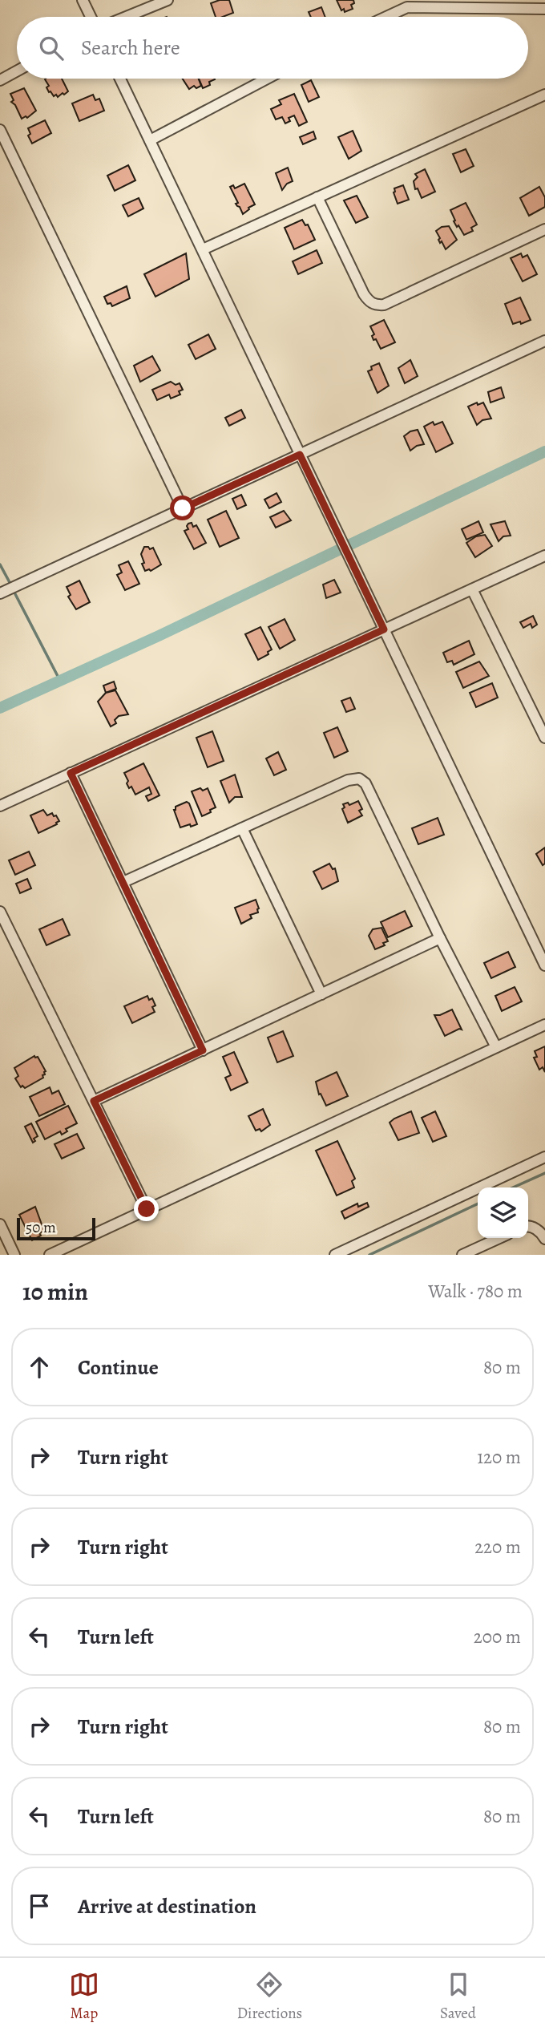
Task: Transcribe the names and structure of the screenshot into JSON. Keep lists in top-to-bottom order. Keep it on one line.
{"scale_bar":"50 m","page":{"search":"Search here","scale":"50 m","heading":["10 min","Walk · 780 m"],"list":[["Continue","80 m"],["Turn right","120 m"],["Turn right","220 m"],["Turn left","200 m"],["Turn right","80 m"],["Turn left","80 m"],"Arrive at destination"],"nav":["Map","Directions","Saved"]}}
